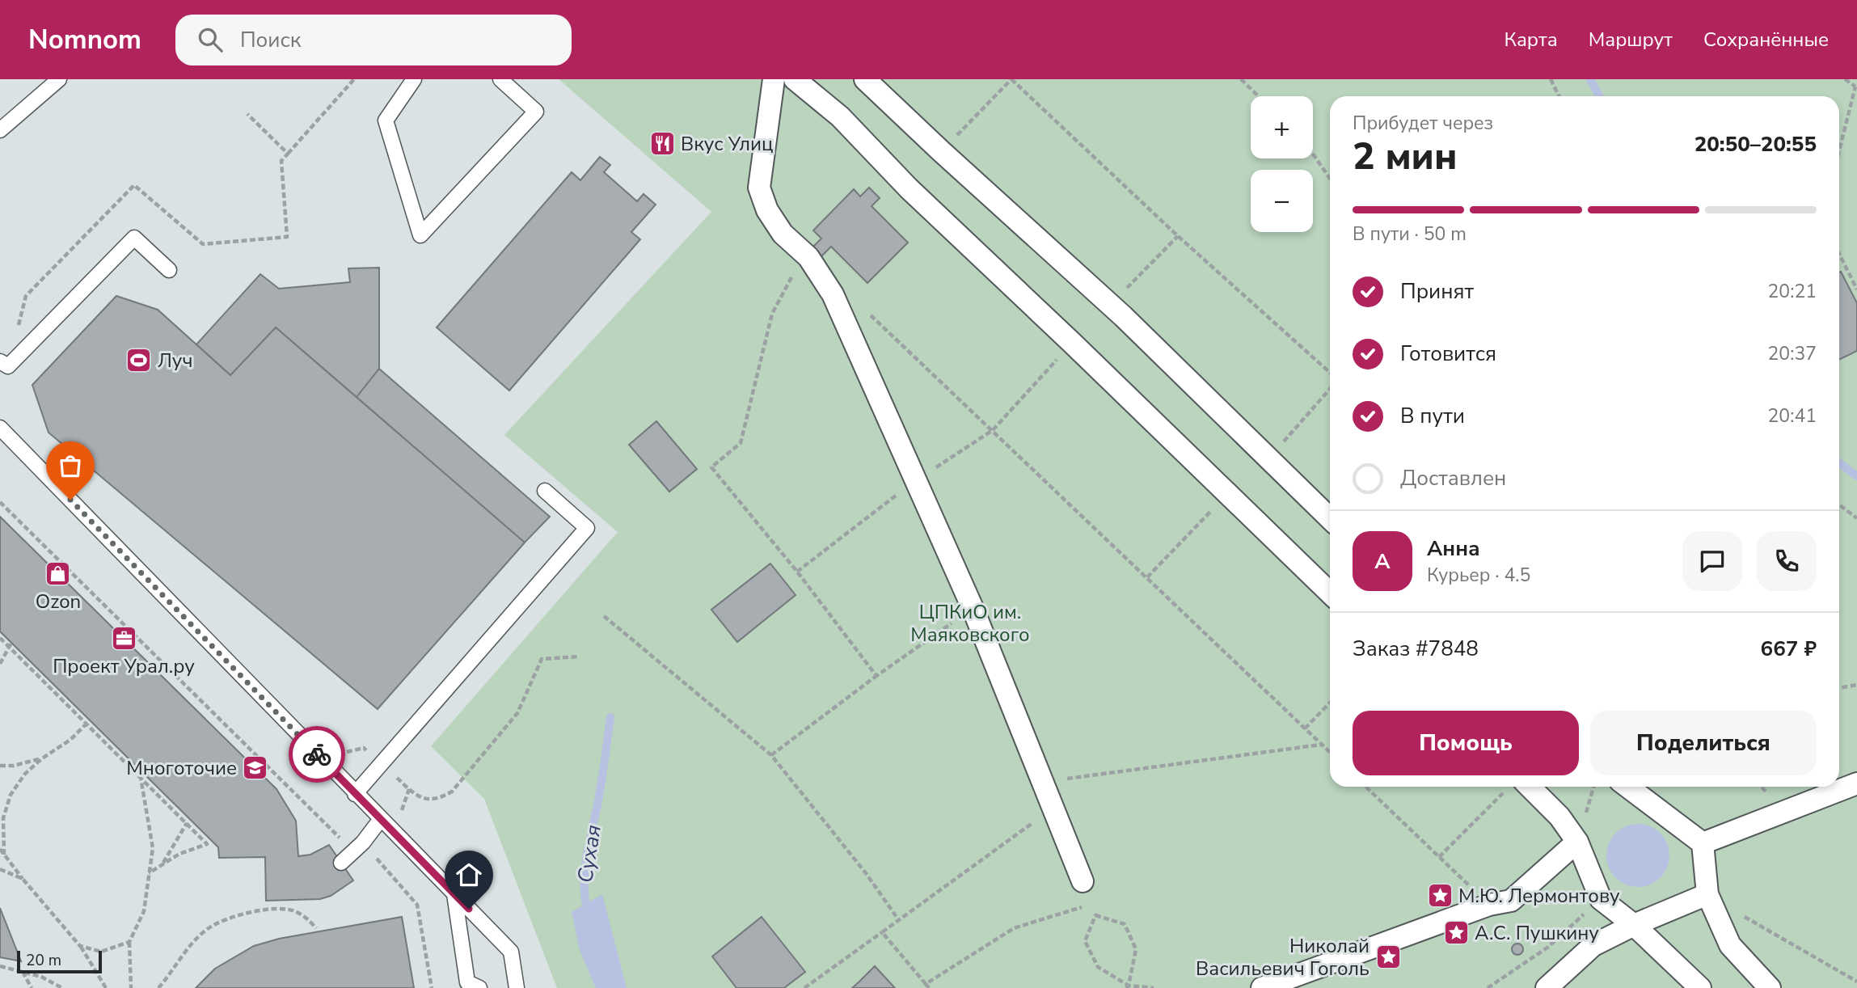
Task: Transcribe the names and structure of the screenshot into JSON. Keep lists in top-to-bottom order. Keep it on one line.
{"water":["Сухая"],"parks":["ЦПКиО им. Маяковского"],"places":{"restaurant":["Вкус Улиц"],"sports":["Луч"],"shop":["Ozon"],"office":["Проект Урал.ру"],"school or university":["Многоточие"],"place":["М.Ю. Лермонтову","А.С. Пушкину","Николай Васильевич Гоголь"]},"scale_bar":"20 m","page":{"header":"Nomnom","search":"Поиск","nav":["Карта","Маршрут","Сохранённые"],"map_buttons":["+","−"],"heading":["2 мин","Прибудет через","20:50–20:55"],"panel":["Анна","Курьер · 4.5","Заказ #7848","667 ₽"],"bar":"В пути · 50 m","list":[["Принят","20:21"],["Готовится","20:37"],["В пути","20:41"],"Доставлен"],"round":"А","buttons":["Помощь","Поделиться"],"scale":"20 m"}}
